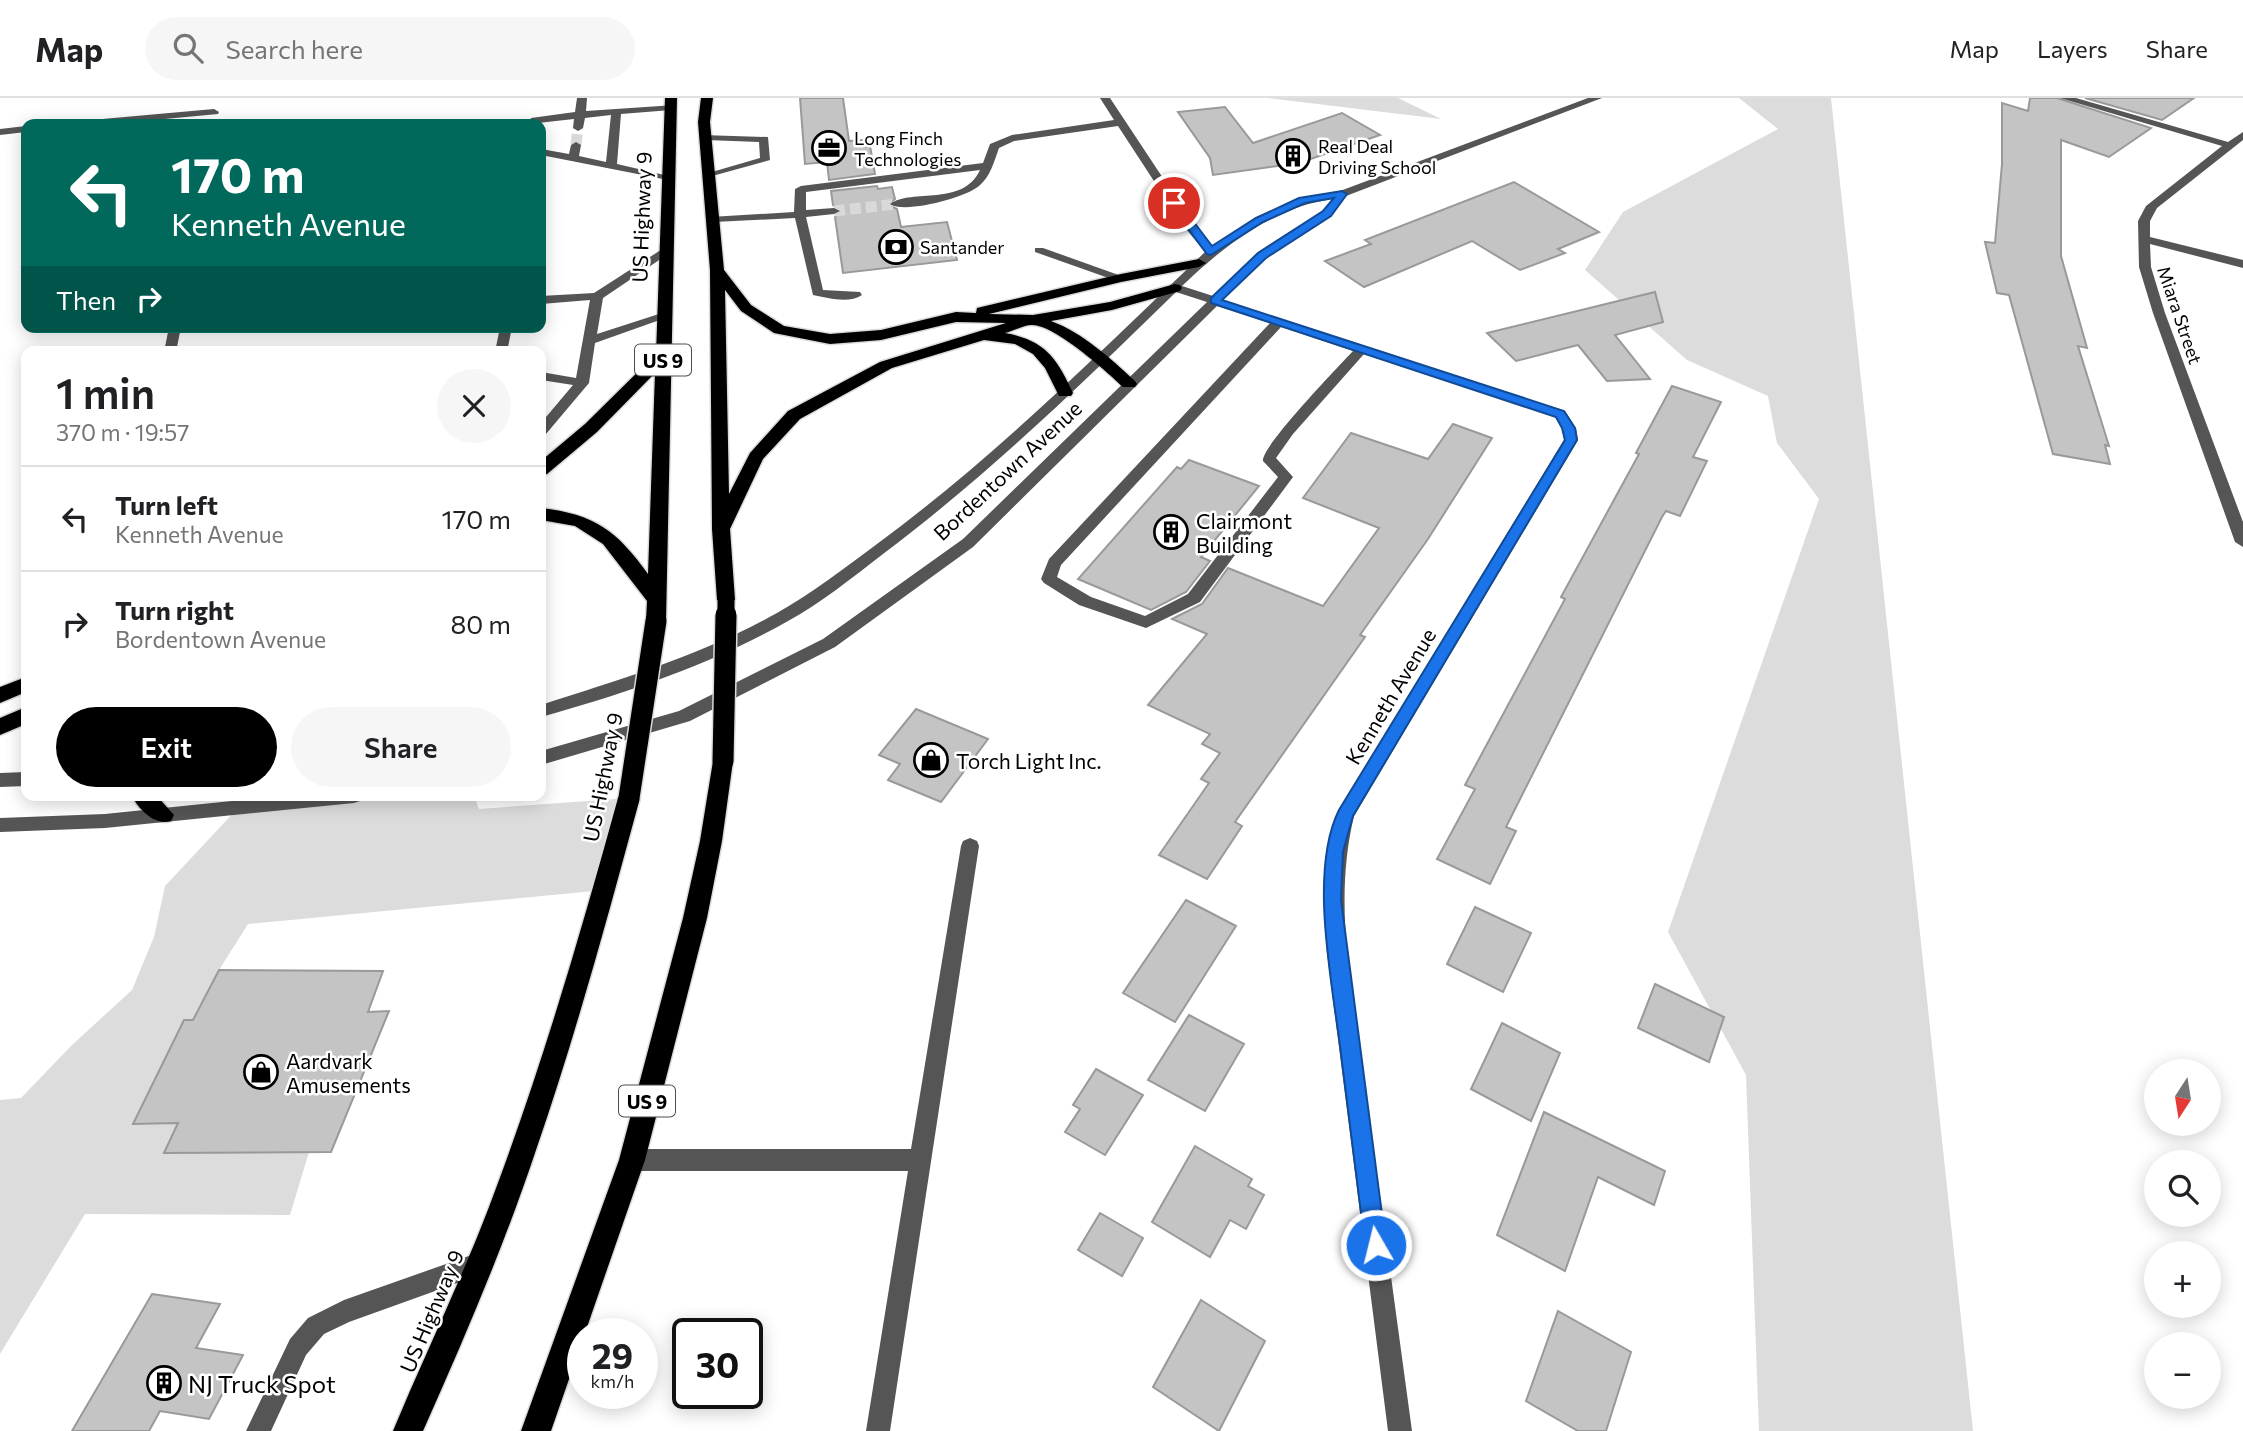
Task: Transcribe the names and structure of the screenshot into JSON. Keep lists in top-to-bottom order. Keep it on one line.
{"streets":{"highway":["US Highway 9","US 9"],"street":["Miara Street","Bordentown Avenue","Kenneth Avenue"]},"crossings":[["Bordentown Avenue","Kenneth Avenue"]],"places":{"office":["Long Finch Technologies"],"building":["Real Deal Driving School","Clairmont Building","NJ Truck Spot"],"bank":["Santander"],"shop":["Torch Light Inc.","Aardvark Amusements"]},"north":"bottom","page":{"header":"Map","search":"Search here","nav":["Map","Layers","Share"],"turn":["170 m","Kenneth Avenue"],"then":"Then","heading":["1 min","370 m · 19:57"],"list":[{"name":"Turn left","note":"Kenneth Avenue","value":"170 m"},{"name":"Turn right","note":"Bordentown Avenue","value":"80 m"}],"buttons":["Exit","Share"],"map_buttons":["+","−"],"speed":"29 km/h","limit":"30"}}
